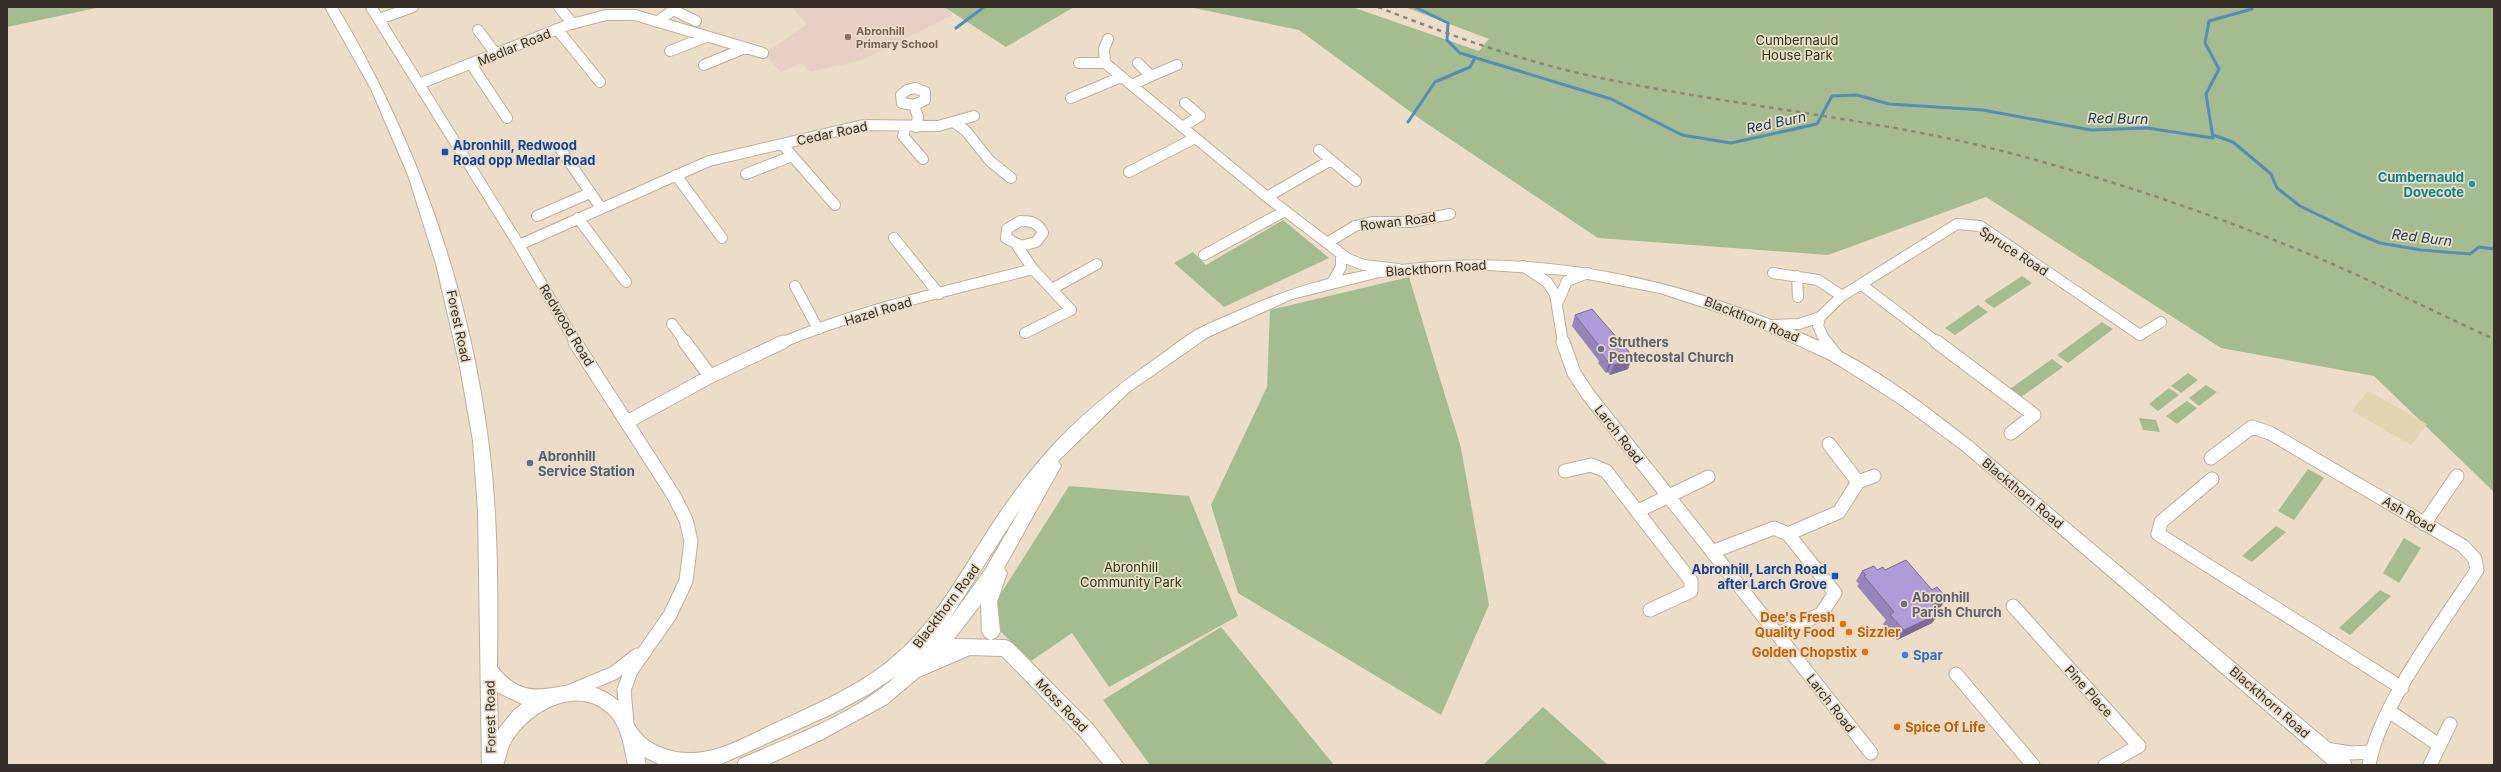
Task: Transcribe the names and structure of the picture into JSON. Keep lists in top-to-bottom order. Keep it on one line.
{"streets":{"street":["Medlar Road","Cedar Road","Rowan Road","Spruce Road","Blackthorn Road","Hazel Road","Redwood Road","Forest Road","Larch Road","Ash Road","Pine Place","Moss Road"]},"crossings":[["Medlar Road","Redwood Road"],["Cedar Road","Redwood Road"],["Spruce Road","Blackthorn Road"],["Blackthorn Road","Redwood Road"],["Blackthorn Road","Larch Road"],["Blackthorn Road","Ash Road"],["Blackthorn Road","Moss Road"],["Hazel Road","Redwood Road"]],"water":["Red Burn"],"parks":["Cumbernauld House Park","Abronhill Community Park"],"places":{"other":["Abronhill Primary School","Cumbernauld Dovecote","Struthers Pentecostal Church","Abronhill Service Station","Abronhill Parish Church","Dee's Fresh Quality Food","Sizzler","Golden Chopstix","Spar","Spice Of Life"],"transit":["Abronhill, Redwood Road opp Medlar Road","Abronhill, Larch Road after Larch Grove"]}}
